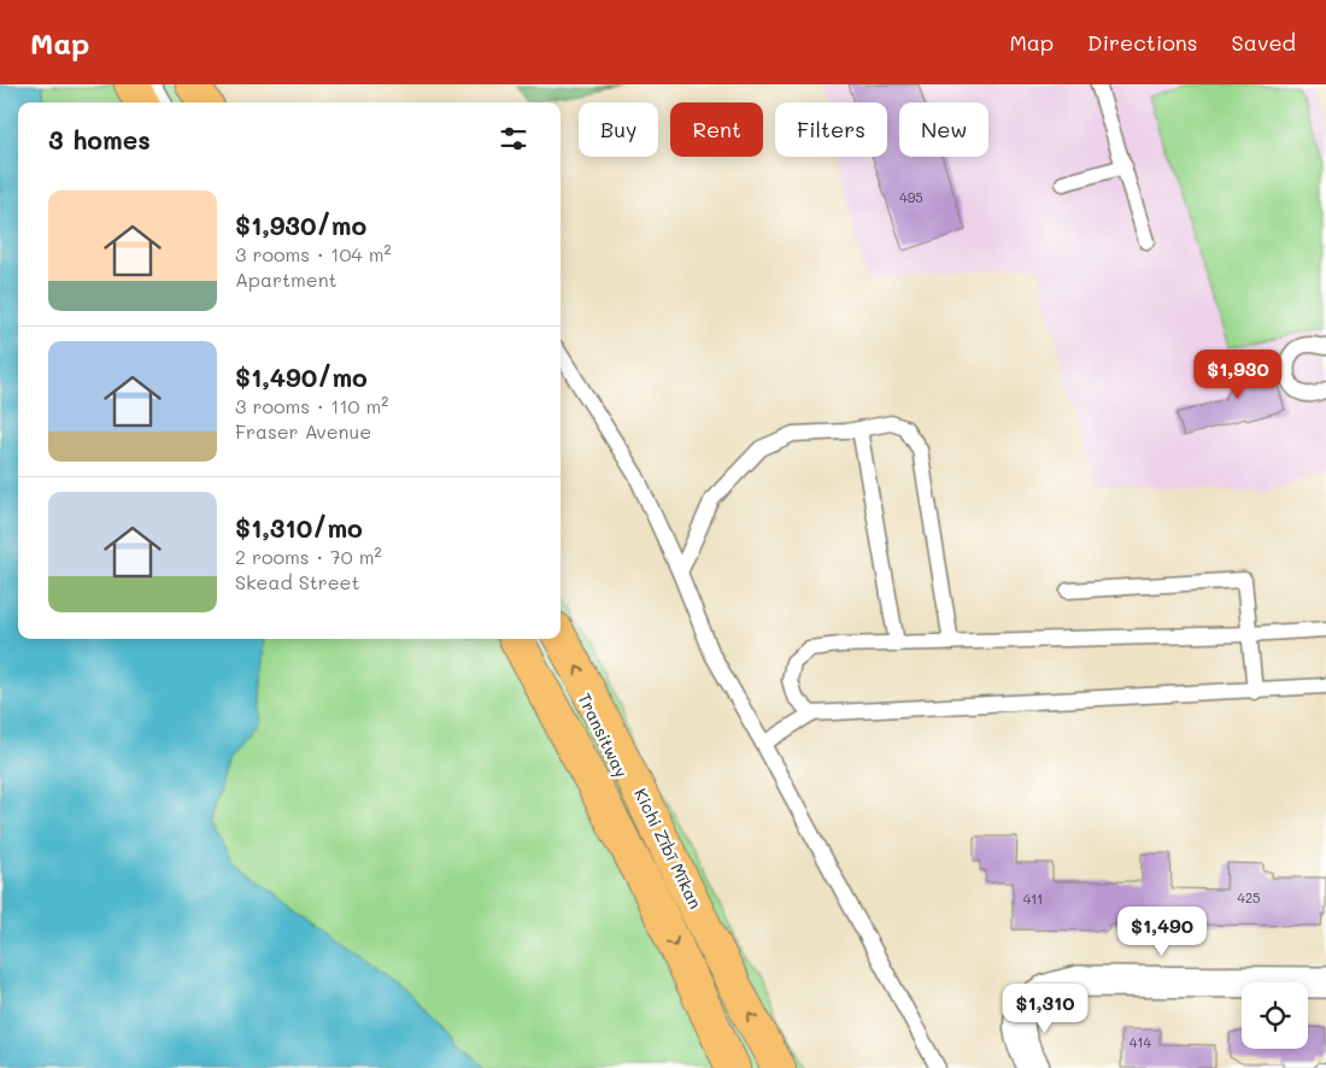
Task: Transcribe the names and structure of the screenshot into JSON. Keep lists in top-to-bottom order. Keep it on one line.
{"streets":{"highway":["Kichi Zībī Mīkan"],"lane":["Transitway"]},"crossings":[["Transitway","Kichi Zībī Mīkan"]],"house_numbers":["495","425","411","414"],"page":{"header":"Map","nav":["Map","Directions","Saved"],"chip":["Buy","Rent","Filters","New"],"heading":"3 homes","list":[{"name":"$1,930/mo","note":"3 rooms · 104 m² · Apartment"},{"name":"$1,490/mo","note":"3 rooms · 110 m² · Fraser Avenue"},{"name":"$1,310/mo","note":"2 rooms · 70 m² · Skead Street"}],"price":["$1,930","$1,490","$1,310"]}}
